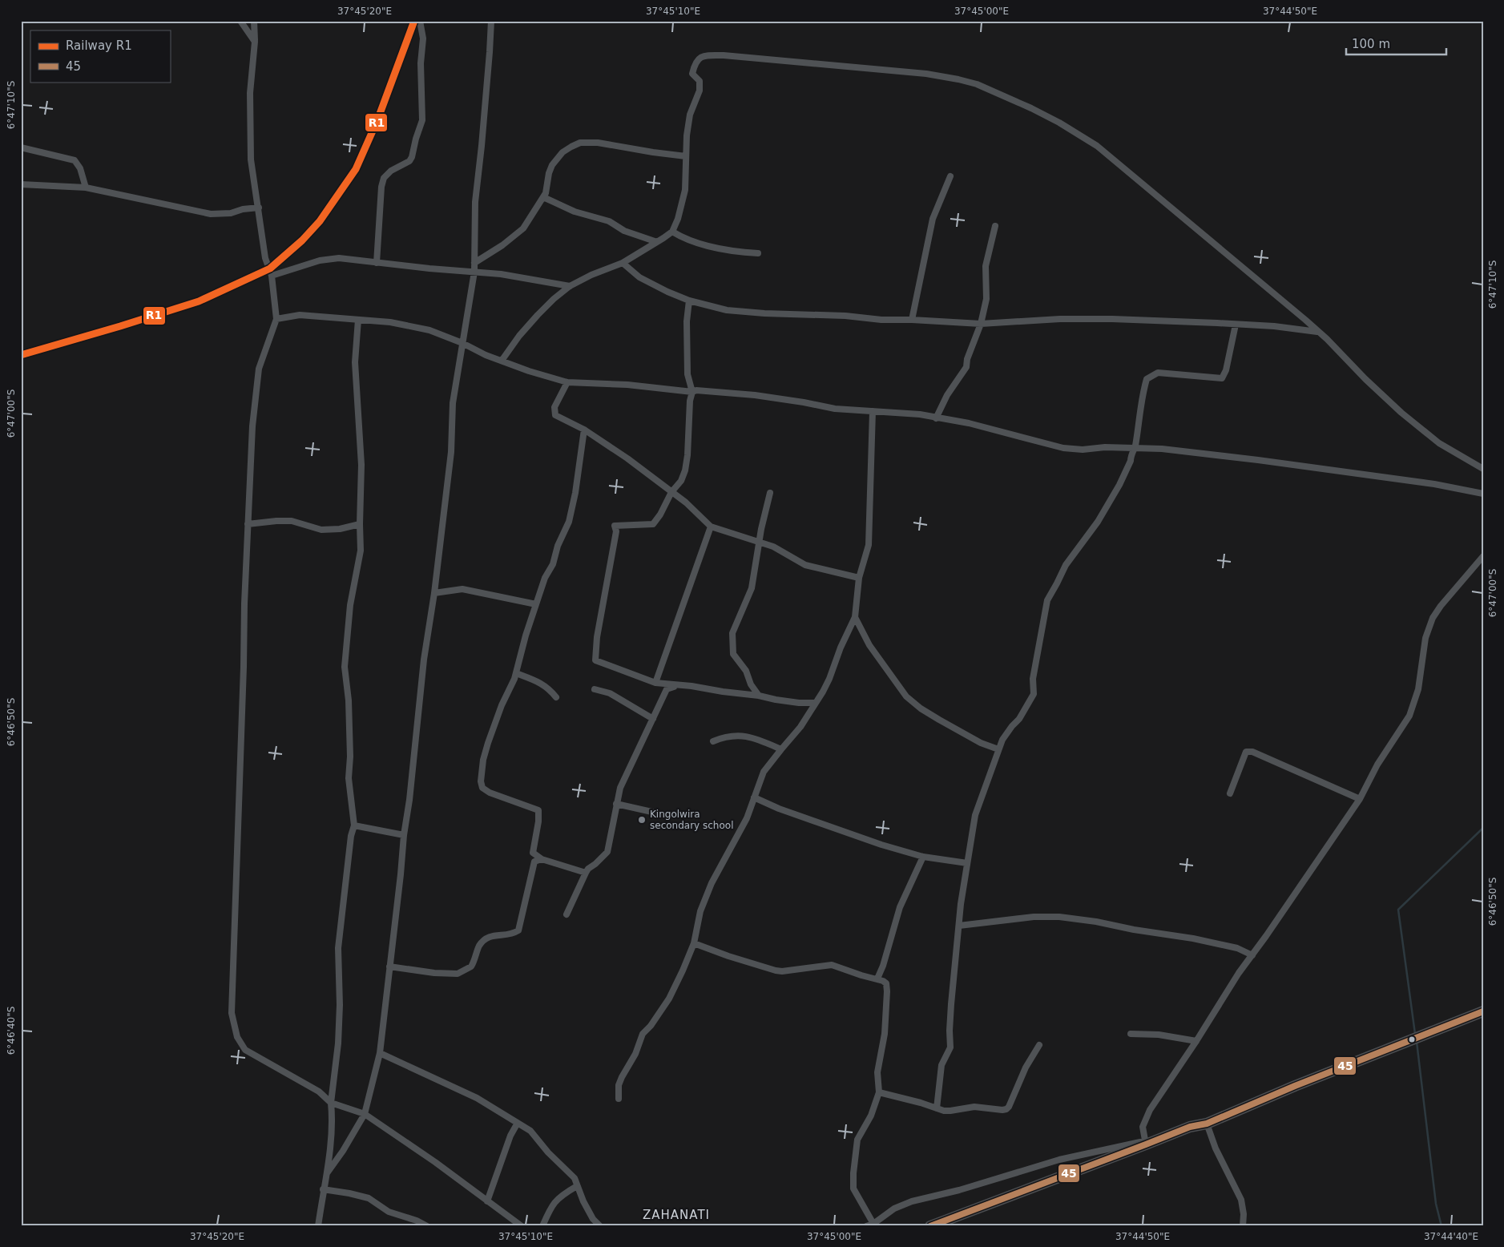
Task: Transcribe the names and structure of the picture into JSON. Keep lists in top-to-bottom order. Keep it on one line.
{"districts":["ZAHANATI"],"places":["Kingolwira secondary school"],"lines":["rail line R1","transit line 45"],"legend":["Railway R1","45"],"scale_bar":"100 m","coordinates":["37°45'20\"E","37°45'10\"E","37°45'00\"E","37°44'50\"E","6°47'10\"S","6°47'00\"S","6°46'50\"S","6°46'40\"S","37°44'40\"E"]}
